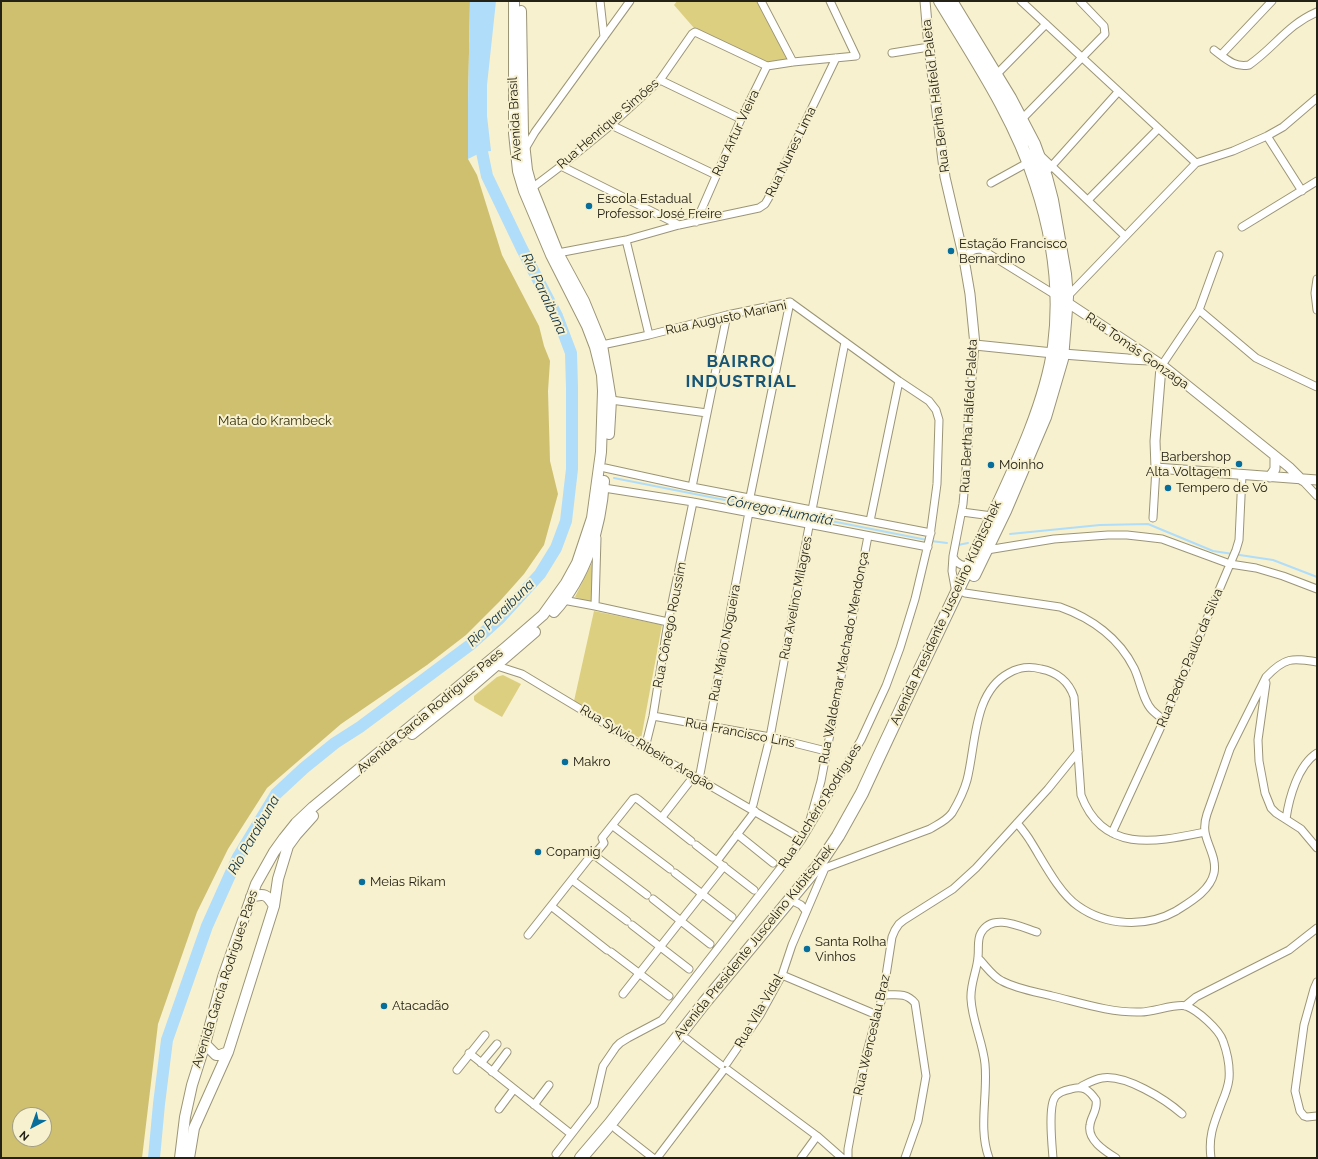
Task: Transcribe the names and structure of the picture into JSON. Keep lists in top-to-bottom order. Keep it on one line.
{"streets":{"highway":["Avenida Presidente Juscelino Kubitschek"],"main road":["Avenida Brasil","Avenida Garcia Rodrigues Paes"],"street":["Rua Bertha Halfeld Paleta","Rua Henrique Simões","Rua Artur Vieira","Rua Nunes Lima","Rua Augusto Mariani","Rua Tomás Gonzaga","Rua Avelino Milagres","Rua Cônego Roussim","Rua Mário Nogueira","Rua Waldemar Machado Mendonça","Rua Pedro Paulo da Silva","Rua Francisco Lins","Rua Sylvio Ribeiro Aragão","Rua Euchério Rodrigues","Rua Vila Vidal","Rua Wenceslau Braz"]},"crossings":[["Rua Bertha Halfeld Paleta","Rua Tomás Gonzaga"],["Rua Bertha Halfeld Paleta","Avenida Presidente Juscelino Kubitschek"],["Avenida Brasil","Rua Henrique Simões"],["Avenida Brasil","Rua Nunes Lima"],["Avenida Brasil","Avenida Garcia Rodrigues Paes"],["Rua Henrique Simões","Rua Artur Vieira"],["Rua Artur Vieira","Rua Nunes Lima"],["Rua Nunes Lima","Avenida Garcia Rodrigues Paes"],["Rua Augusto Mariani","Rua Avelino Milagres"],["Rua Augusto Mariani","Avenida Garcia Rodrigues Paes"],["Rua Augusto Mariani","Rua Euchério Rodrigues"],["Rua Tomás Gonzaga","Avenida Presidente Juscelino Kubitschek"],["Rua Avelino Milagres","Rua Francisco Lins"],["Rua Avelino Milagres","Rua Sylvio Ribeiro Aragão"],["Avenida Presidente Juscelino Kubitschek","Rua Vila Vidal"],["Rua Cônego Roussim","Rua Francisco Lins"],["Rua Cônego Roussim","Rua Sylvio Ribeiro Aragão"],["Rua Mário Nogueira","Rua Francisco Lins"],["Rua Mário Nogueira","Rua Sylvio Ribeiro Aragão"],["Rua Waldemar Machado Mendonça","Rua Francisco Lins"],["Rua Waldemar Machado Mendonça","Rua Euchério Rodrigues"],["Avenida Garcia Rodrigues Paes","Rua Sylvio Ribeiro Aragão"],["Rua Sylvio Ribeiro Aragão","Rua Euchério Rodrigues"]],"districts":["BAIRRO INDUSTRIAL"],"water":["Rio Paraibuna","Córrego Humaitá"],"parks":["Mata do Krambeck"],"places":["Escola Estadual Professor José Freire","Estação Francisco Bernardino","Barbershop Alta Voltagem","Moinho","Tempero de Vó","Makro","Copamig","Meias Rikam","Santa Rolha Vinhos","Atacadão"],"north":"bottom left"}
